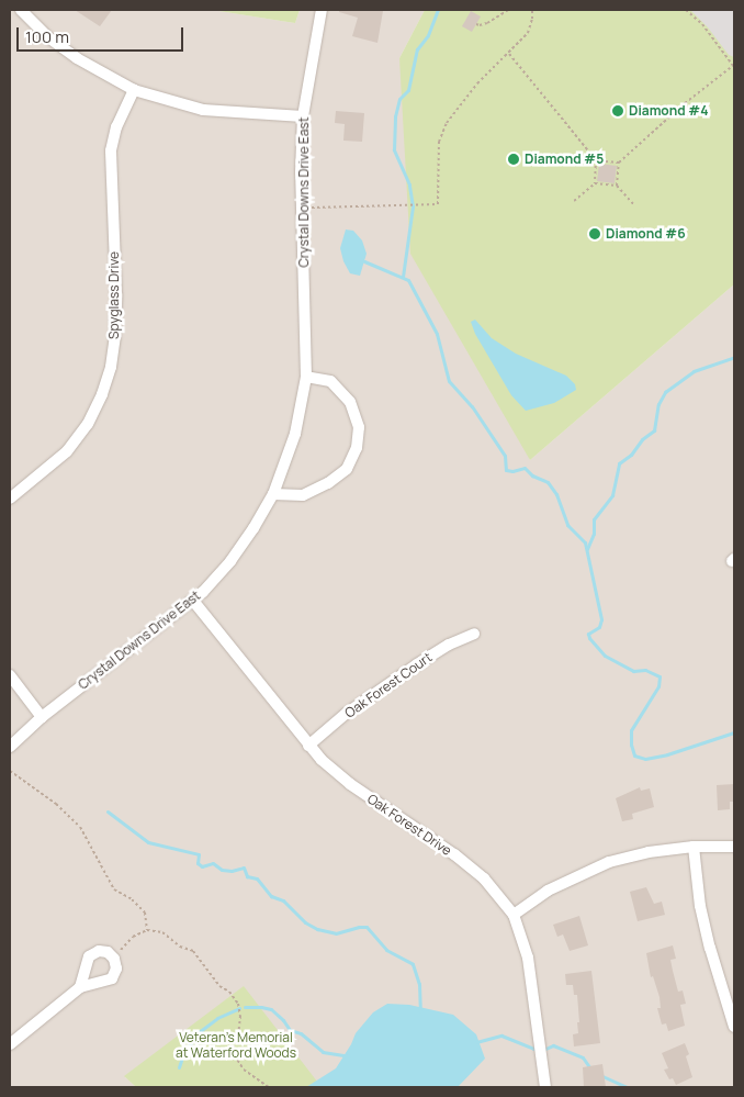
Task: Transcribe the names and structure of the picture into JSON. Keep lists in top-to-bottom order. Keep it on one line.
{"streets":{"street":["Crystal Downs Drive East","Spyglass Drive","Oak Forest Court","Oak Forest Drive"]},"crossings":[["Crystal Downs Drive East","Oak Forest Drive"],["Oak Forest Court","Oak Forest Drive"]],"parks":["Veteran's Memorial at Waterford Woods"],"places":["Diamond #4","Diamond #5","Diamond #6"],"scale_bar":"100 m"}
